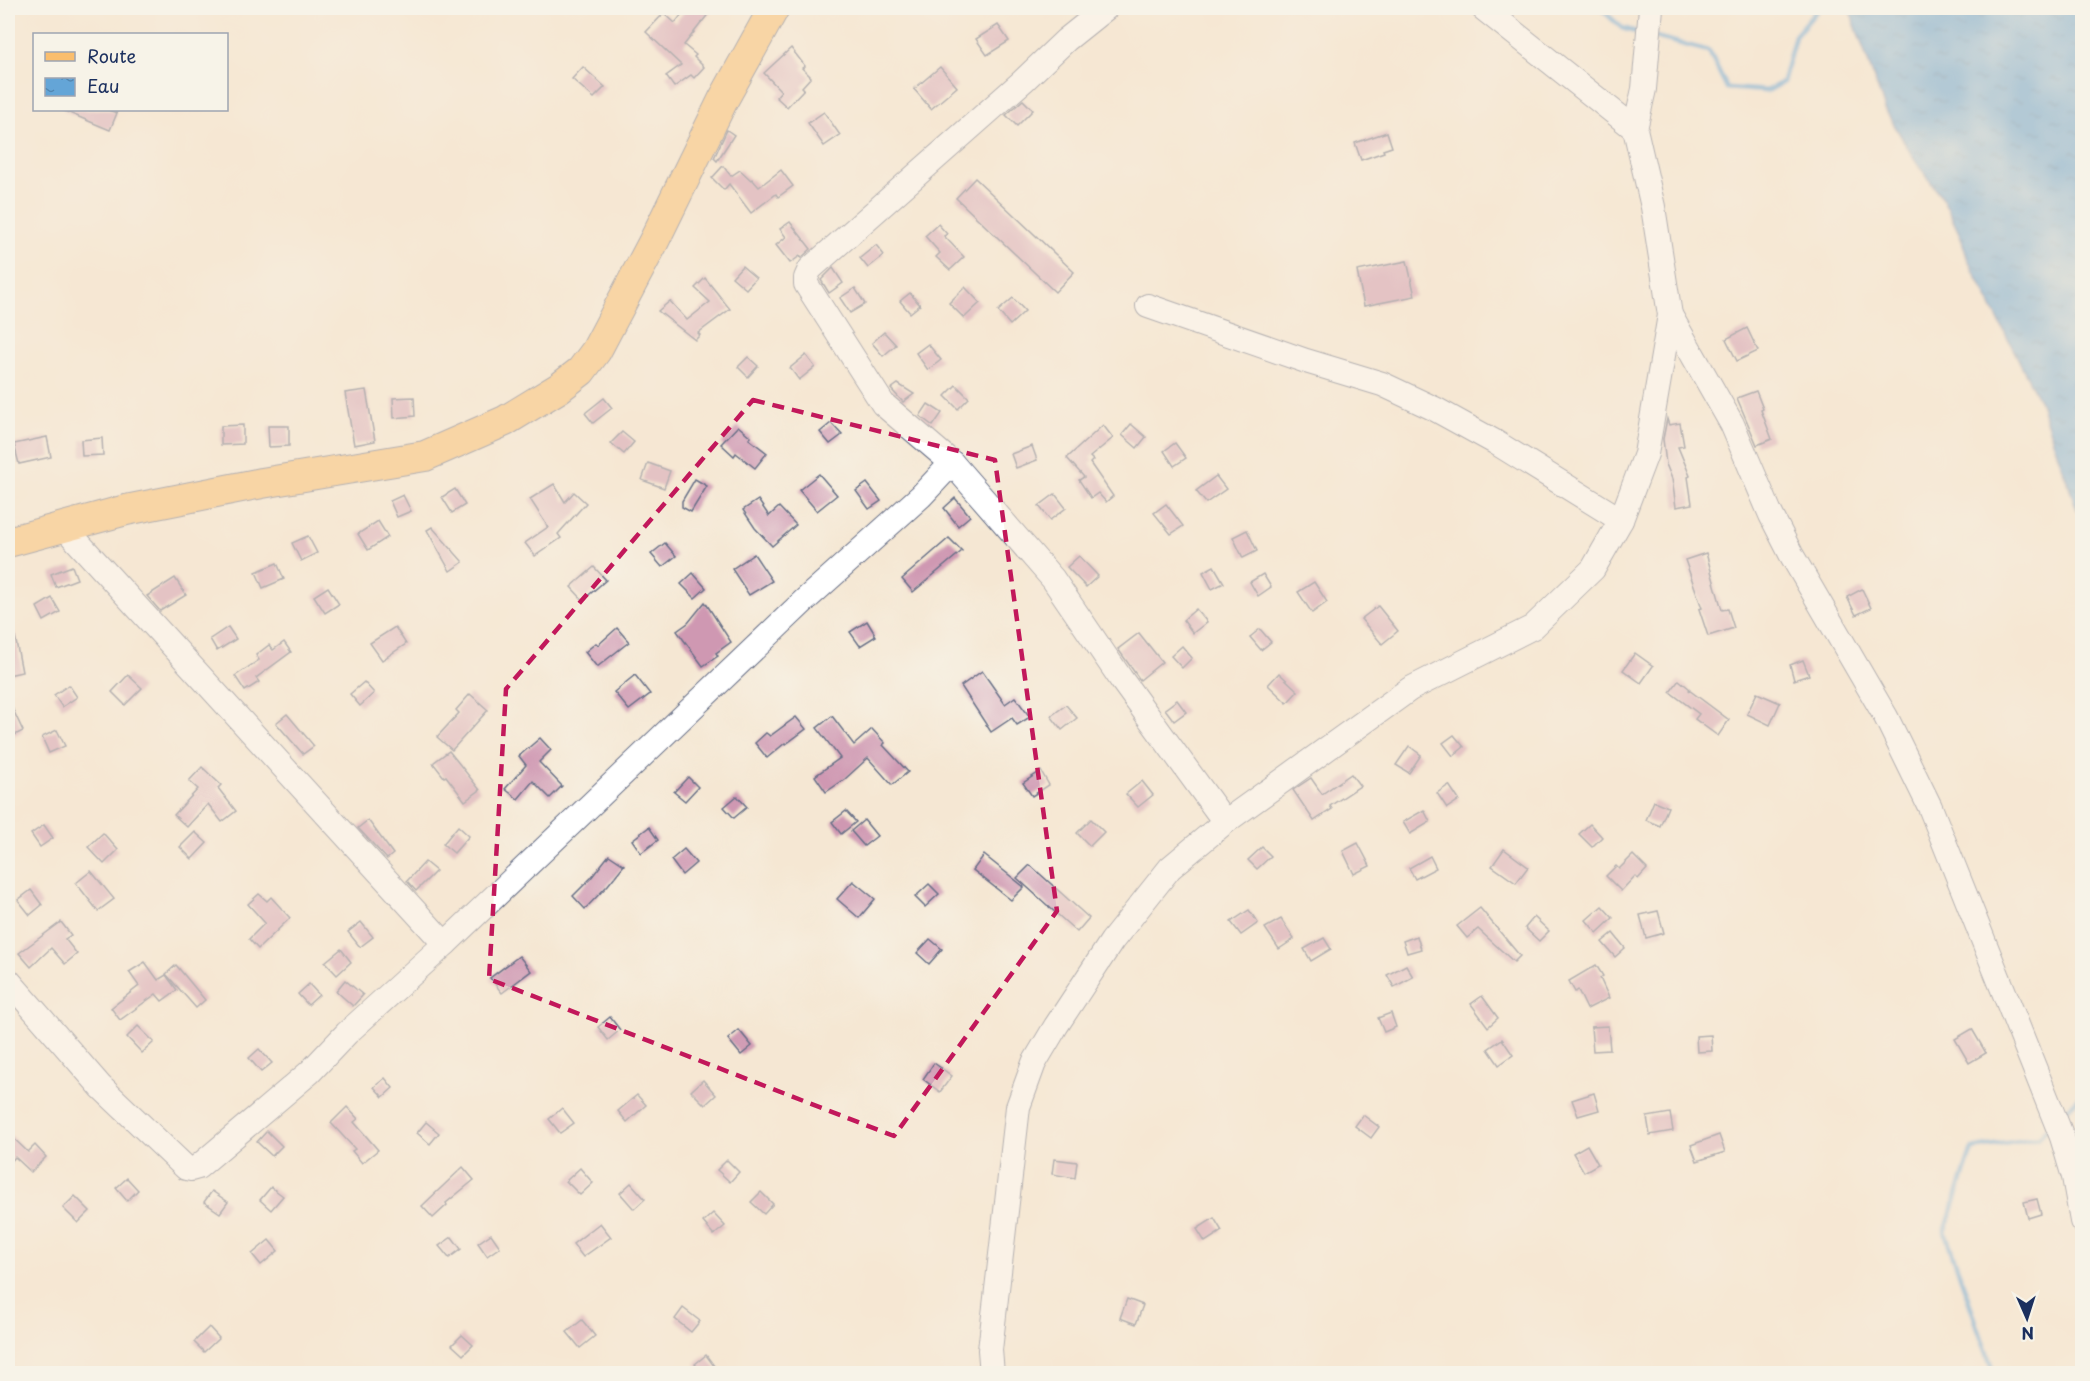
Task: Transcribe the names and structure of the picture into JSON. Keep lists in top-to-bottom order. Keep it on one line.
{"legend":["Route","Eau"],"north":"bottom"}
